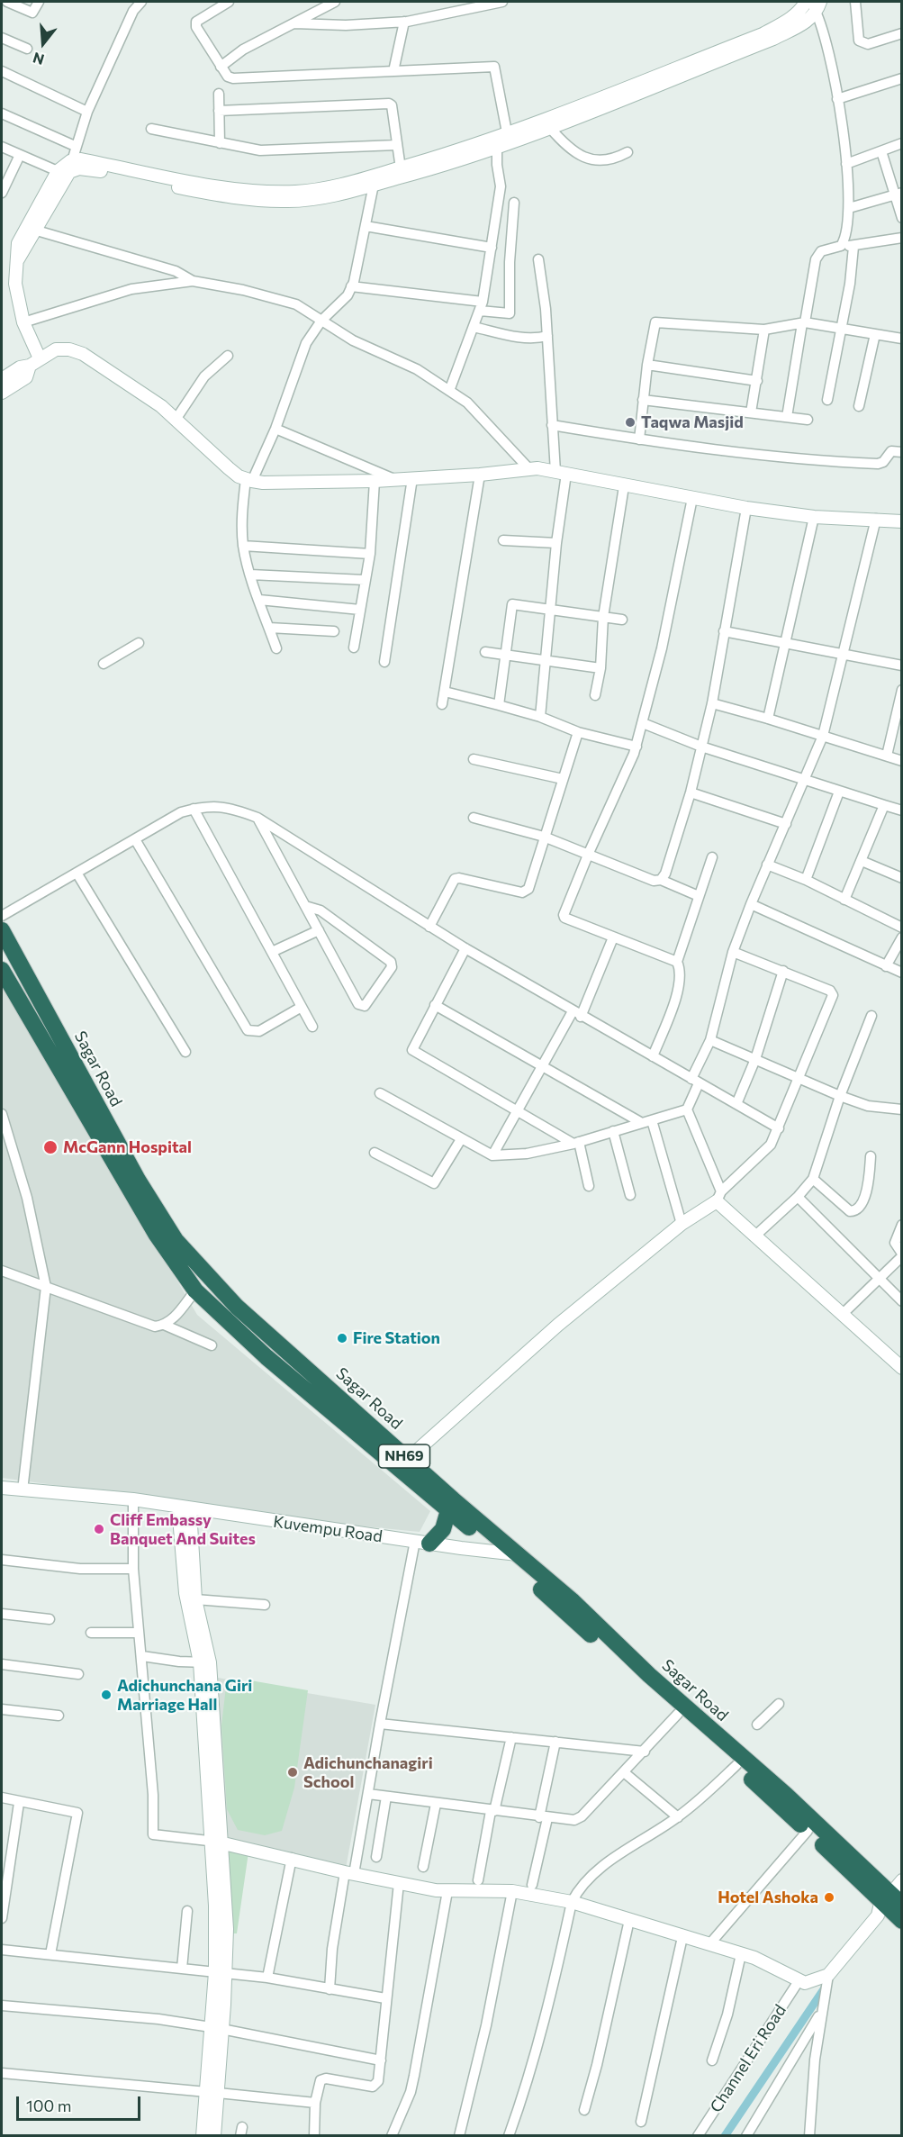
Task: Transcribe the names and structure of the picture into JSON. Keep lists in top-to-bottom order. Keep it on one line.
{"streets":{"highway":["Sagar Road","NH69"],"street":["Kuvempu Road","Channel Eri Road"]},"crossings":[["Sagar Road","Kuvempu Road"]],"places":["Taqwa Masjid","McGann Hospital","Fire Station","Cliff Embassy Banquet And Suites","Adichunchana Giri Marriage Hall","Adichunchanagiri School","Hotel Ashoka"],"scale_bar":"100 m","north":"bottom"}
